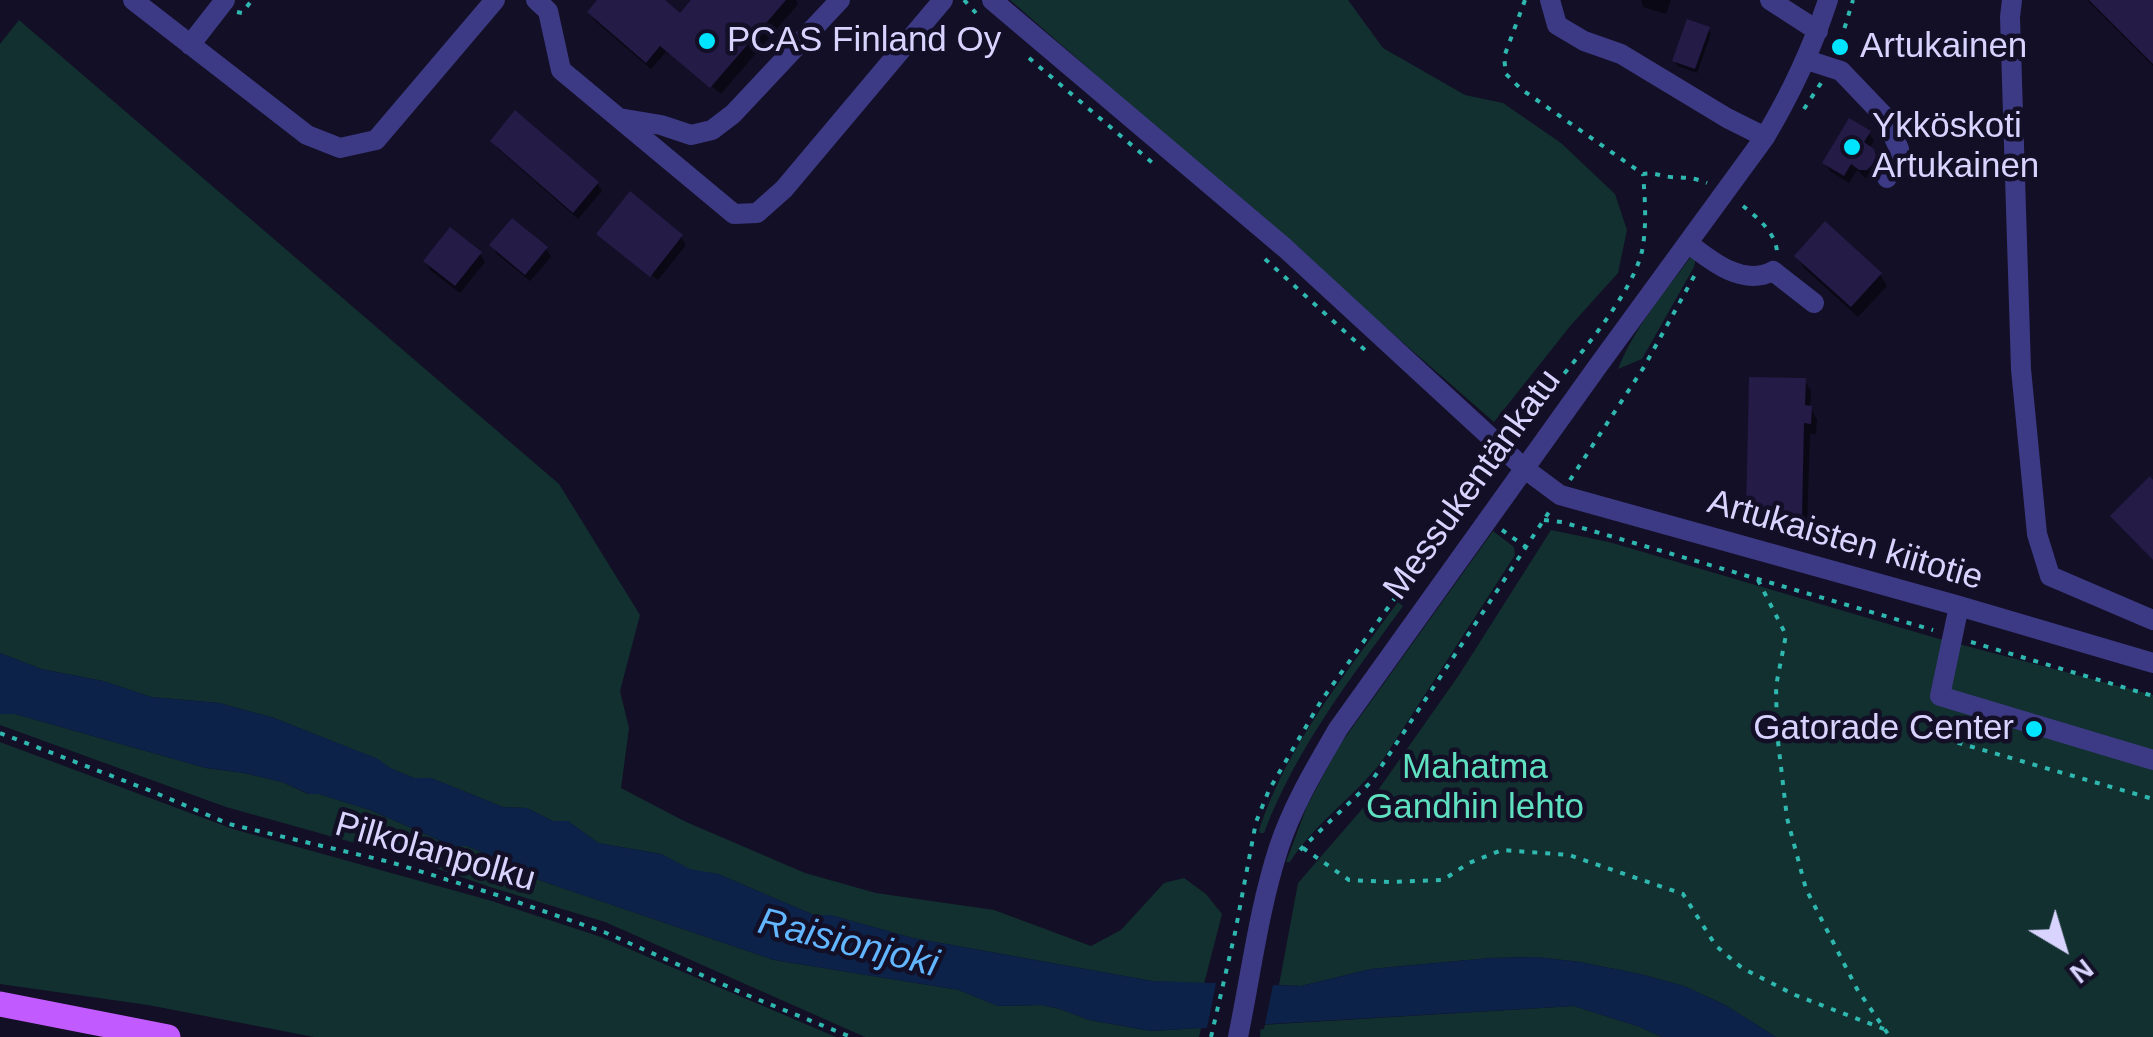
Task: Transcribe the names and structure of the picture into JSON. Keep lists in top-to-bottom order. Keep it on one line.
{"streets":{"street":["Messukentänkatu","Artukaisten kiitotie"],"path":["Pilkolanpolku"]},"crossings":[["Messukentänkatu","Artukaisten kiitotie"]],"water":["Raisionjoki"],"parks":["Mahatma Gandhin lehto"],"places":["PCAS Finland Oy","Artukainen","Ykköskoti Artukainen","Gatorade Center"],"north":"bottom right"}
